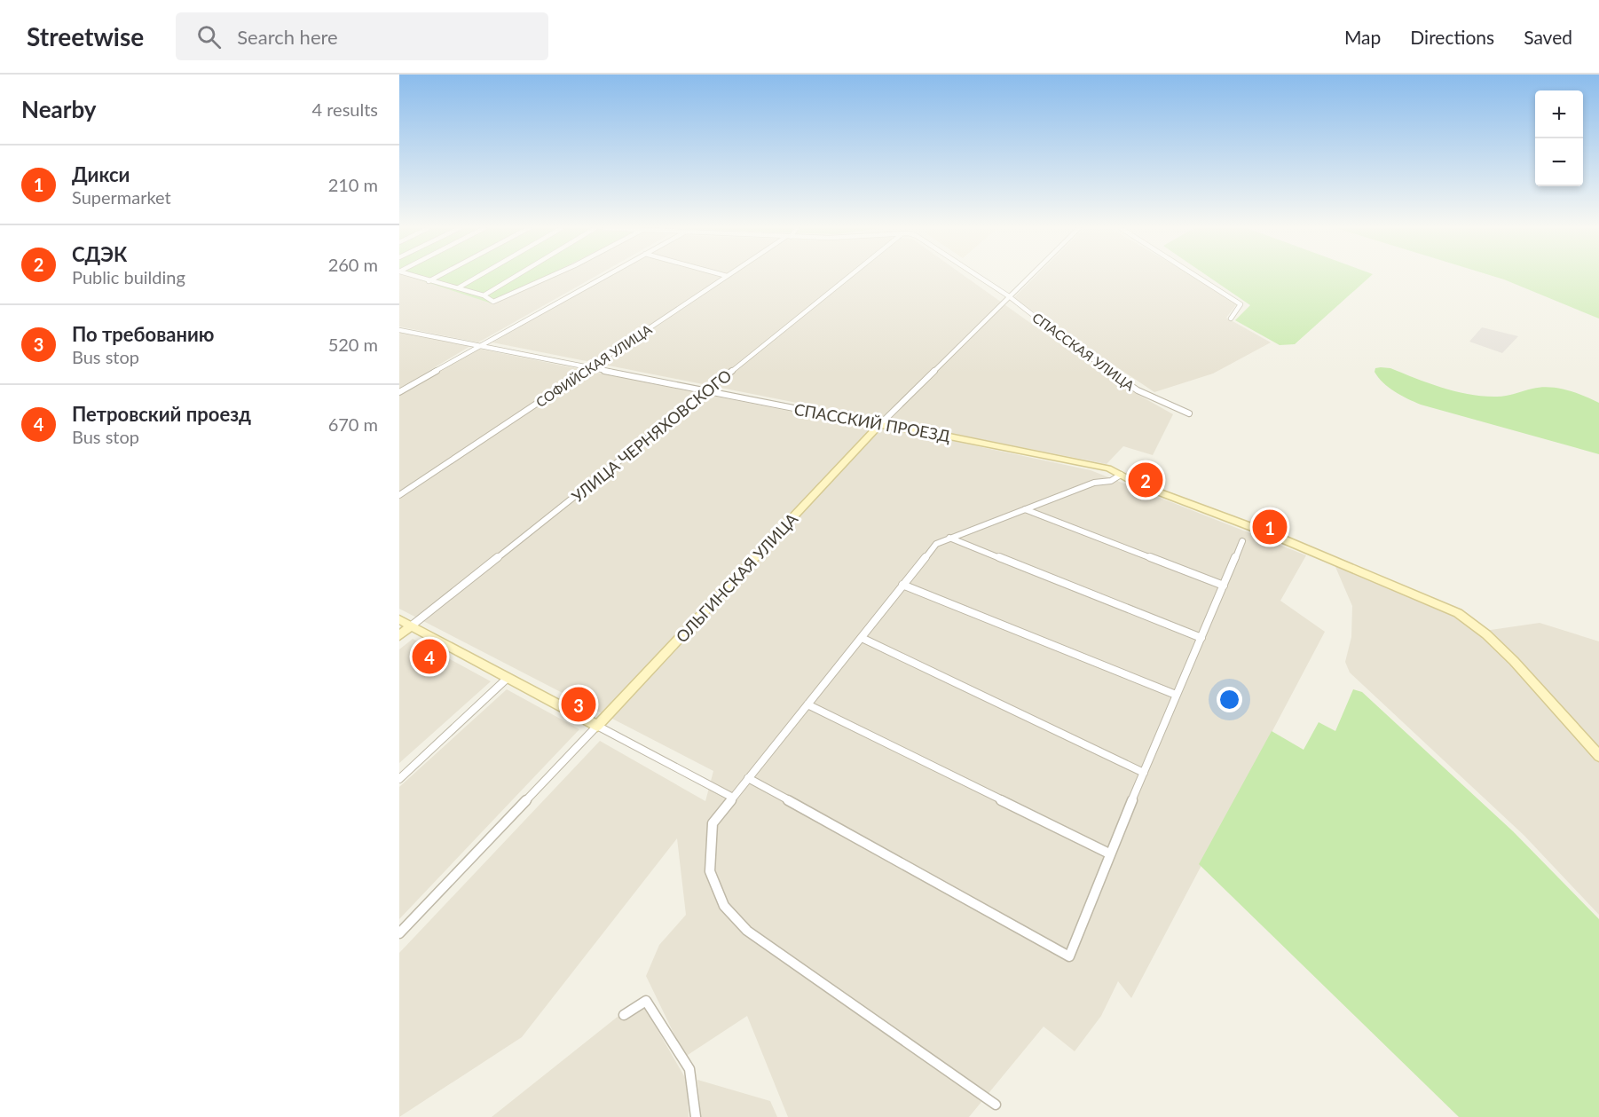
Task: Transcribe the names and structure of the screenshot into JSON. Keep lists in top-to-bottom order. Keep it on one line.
{"streets":{"street":["СПАССКАЯ УЛИЦА","СОФИЙСКАЯ УЛИЦА","СПАССКИЙ ПРОЕЗД","УЛИЦА ЧЕРНЯХОВСКОГО","ОЛЬГИНСКАЯ УЛИЦА"]},"crossings":[["СПАССКАЯ УЛИЦА","ОЛЬГИНСКАЯ УЛИЦА"],["СОФИЙСКАЯ УЛИЦА","СПАССКИЙ ПРОЕЗД"],["СПАССКИЙ ПРОЕЗД","УЛИЦА ЧЕРНЯХОВСКОГО"],["СПАССКИЙ ПРОЕЗД","ОЛЬГИНСКАЯ УЛИЦА"]],"page":{"header":"Streetwise","search":"Search here","nav":["Map","Directions","Saved"],"heading":["Nearby","4 results"],"map_buttons":["+","−"],"list":[{"mark":"1","name":"Дикси","note":"Supermarket","value":"210 m"},{"mark":"2","name":"СДЭК","note":"Public building","value":"260 m"},{"mark":"3","name":"По требованию","note":"Bus stop","value":"520 m"},{"mark":"4","name":"Петровский проезд","note":"Bus stop","value":"670 m"}],"pins":["2","1","4","3"]}}
